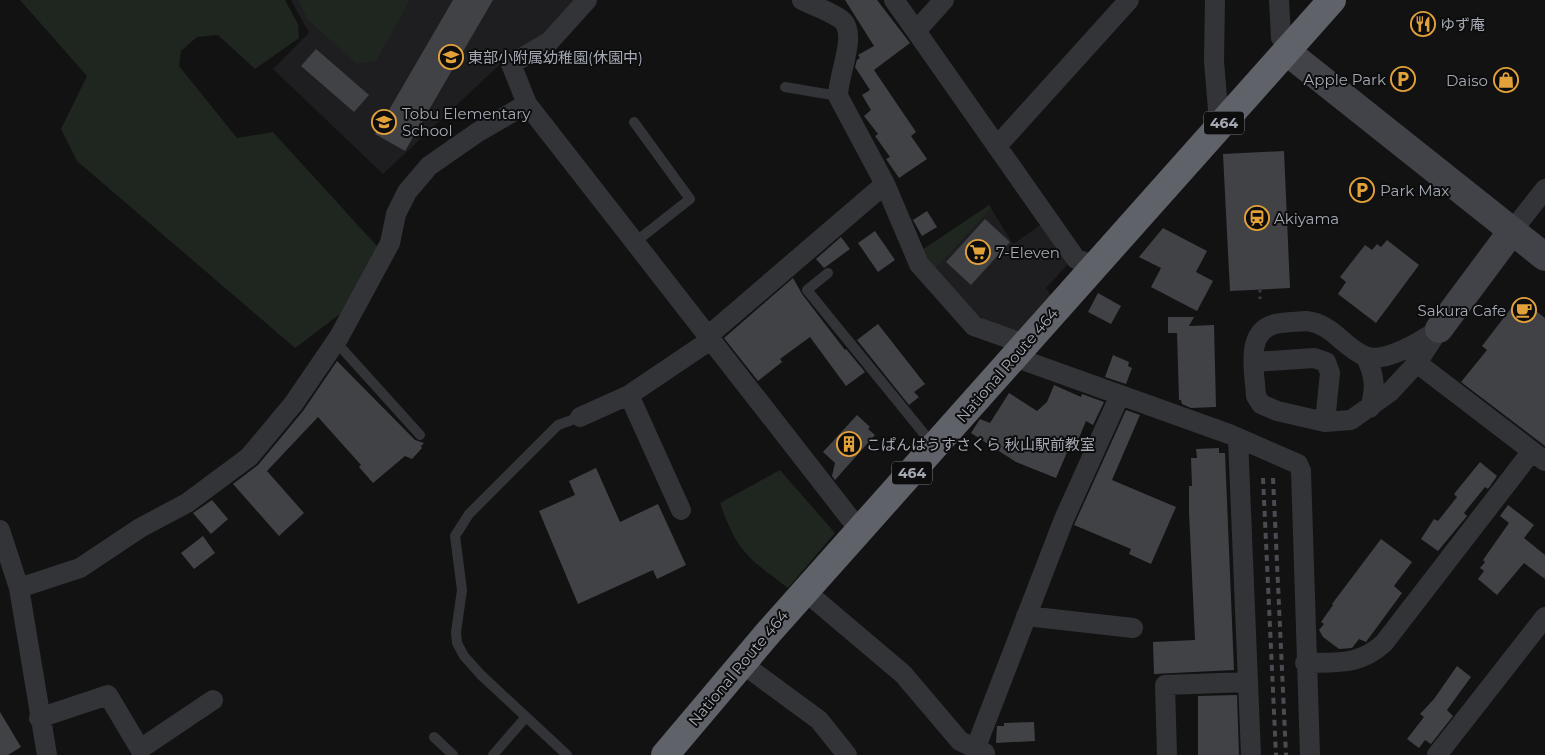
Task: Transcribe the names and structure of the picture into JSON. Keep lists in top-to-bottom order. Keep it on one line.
{"streets":{"highway":["464","National Route 464"]},"places":{"restaurant":["ゆず庵"],"school or university":["東部小附属幼稚園(休園中)","Tobu Elementary School"],"parking":["Apple Park","Park Max"],"shop":["Daiso"],"station":["Akiyama"],"supermarket":["7-Eleven"],"cafe":["Sakura Cafe"],"building":["こぱんはうすさくら 秋山駅前教室"]}}
